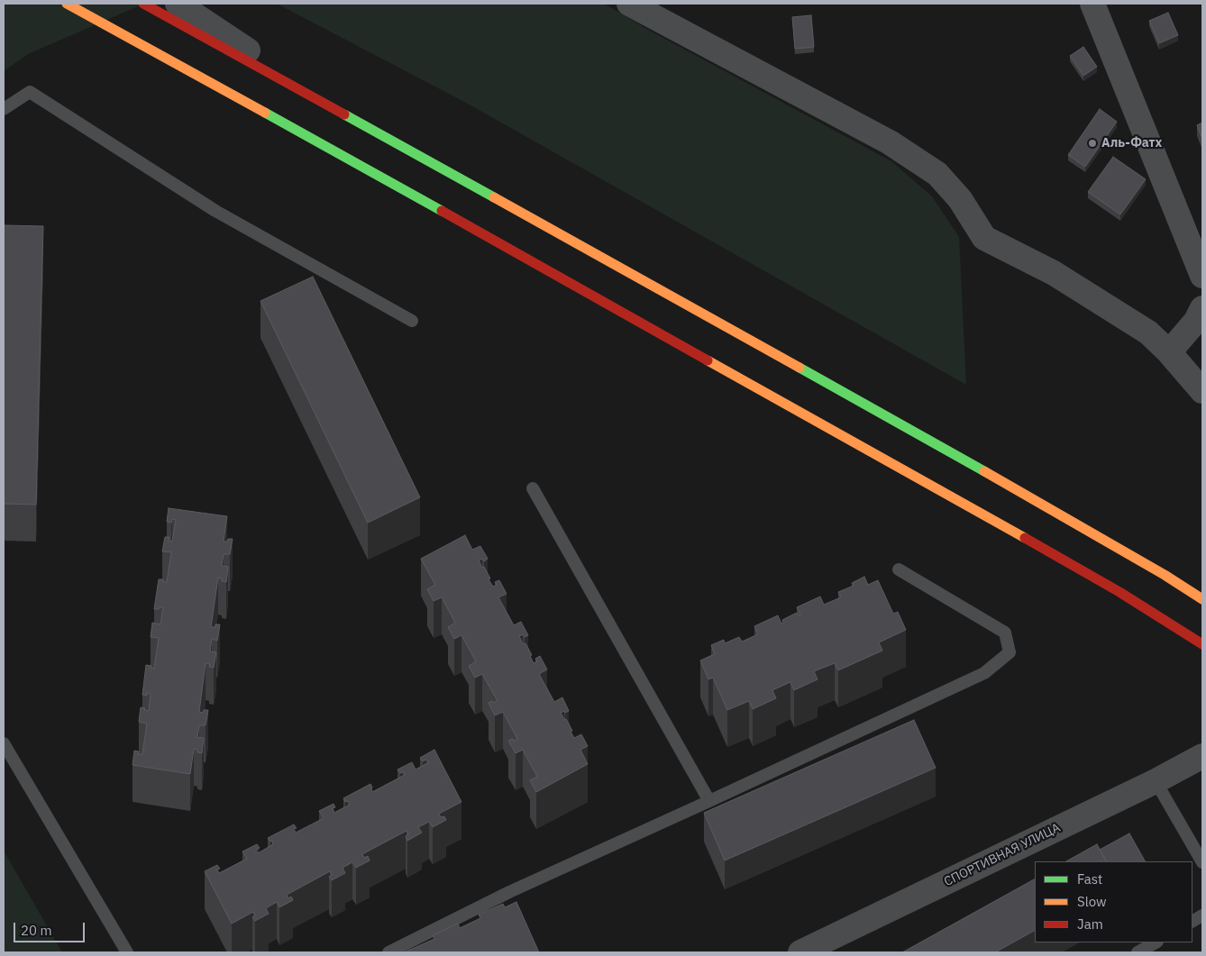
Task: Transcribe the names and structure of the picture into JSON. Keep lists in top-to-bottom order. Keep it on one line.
{"streets":{"street":["СПОРТИВНАЯ УЛИЦА"]},"places":["Аль-Фатх"],"legend":["Fast","Slow","Jam"],"scale_bar":"20 m"}
